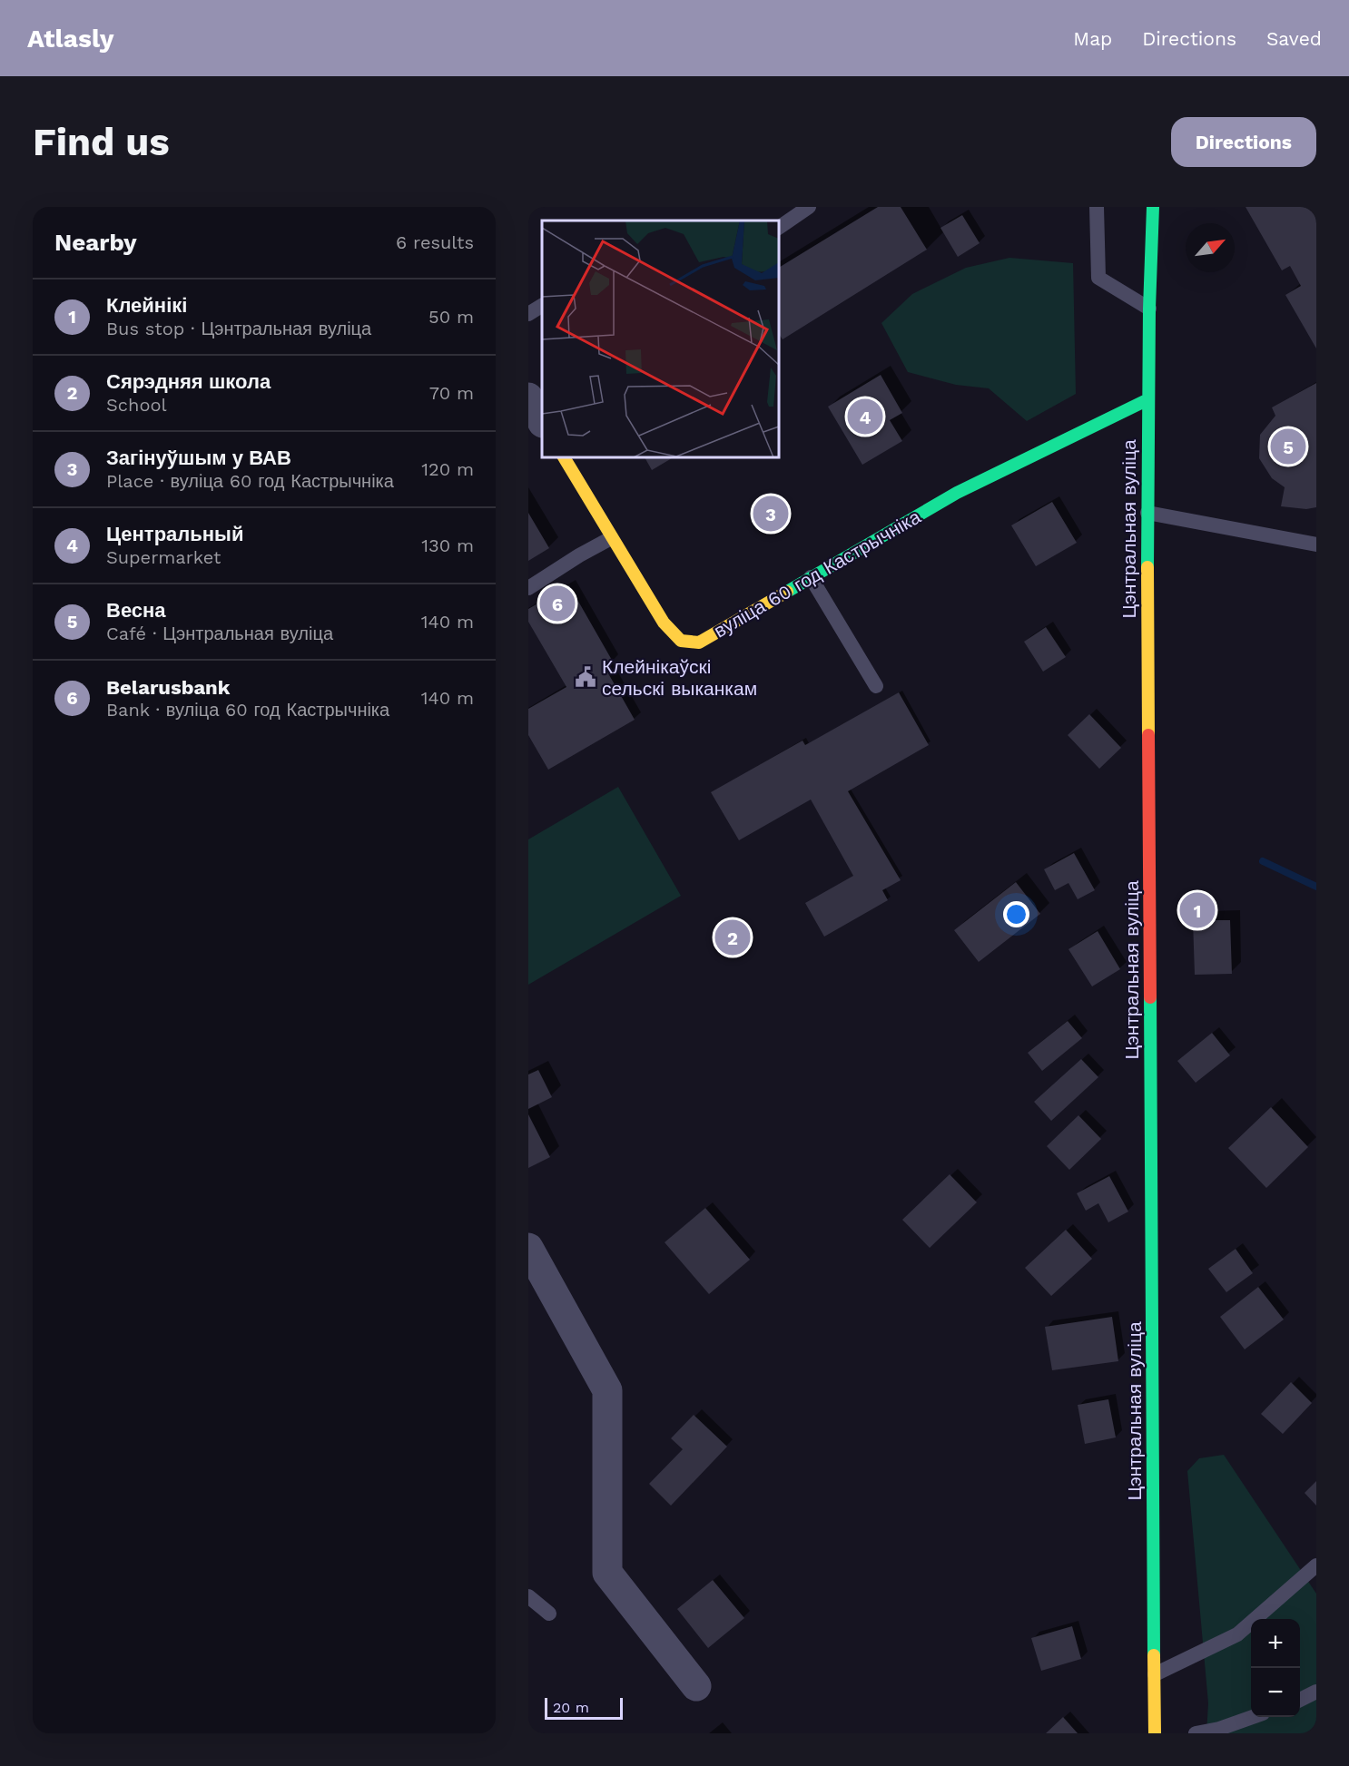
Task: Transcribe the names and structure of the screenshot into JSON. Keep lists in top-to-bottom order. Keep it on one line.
{"streets":{"street":["Цэнтральная вуліца","вуліца 60 год Кастрычніка"]},"crossings":[["Цэнтральная вуліца","вуліца 60 год Кастрычніка"]],"places":{"public building":["Клейнікаўскі сельскі выканкам"]},"scale_bar":"20 m","north":"top right","page":{"header":"Atlasly","nav":["Map","Directions","Saved"],"buttons":"Directions","title":"Find us","heading":["Nearby","6 results"],"list":[{"mark":"1","name":"Клейнікі","note":"Bus stop · Цэнтральная вуліца","value":"50 m"},{"mark":"2","name":"Сярэдняя школа","note":"School","value":"70 m"},{"mark":"3","name":"Загінуўшым у ВАВ","note":"Place · вуліца 60 год Кастрычніка","value":"120 m"},{"mark":"4","name":"Центральный","note":"Supermarket","value":"130 m"},{"mark":"5","name":"Весна","note":"Café · Цэнтральная вуліца","value":"140 m"},{"mark":"6","name":"Belarusbank","note":"Bank · вуліца 60 год Кастрычніка","value":"140 m"}],"pins":["4","5","3","6","1","2"],"map_buttons":["+","−"],"scale":"20 m"}}
